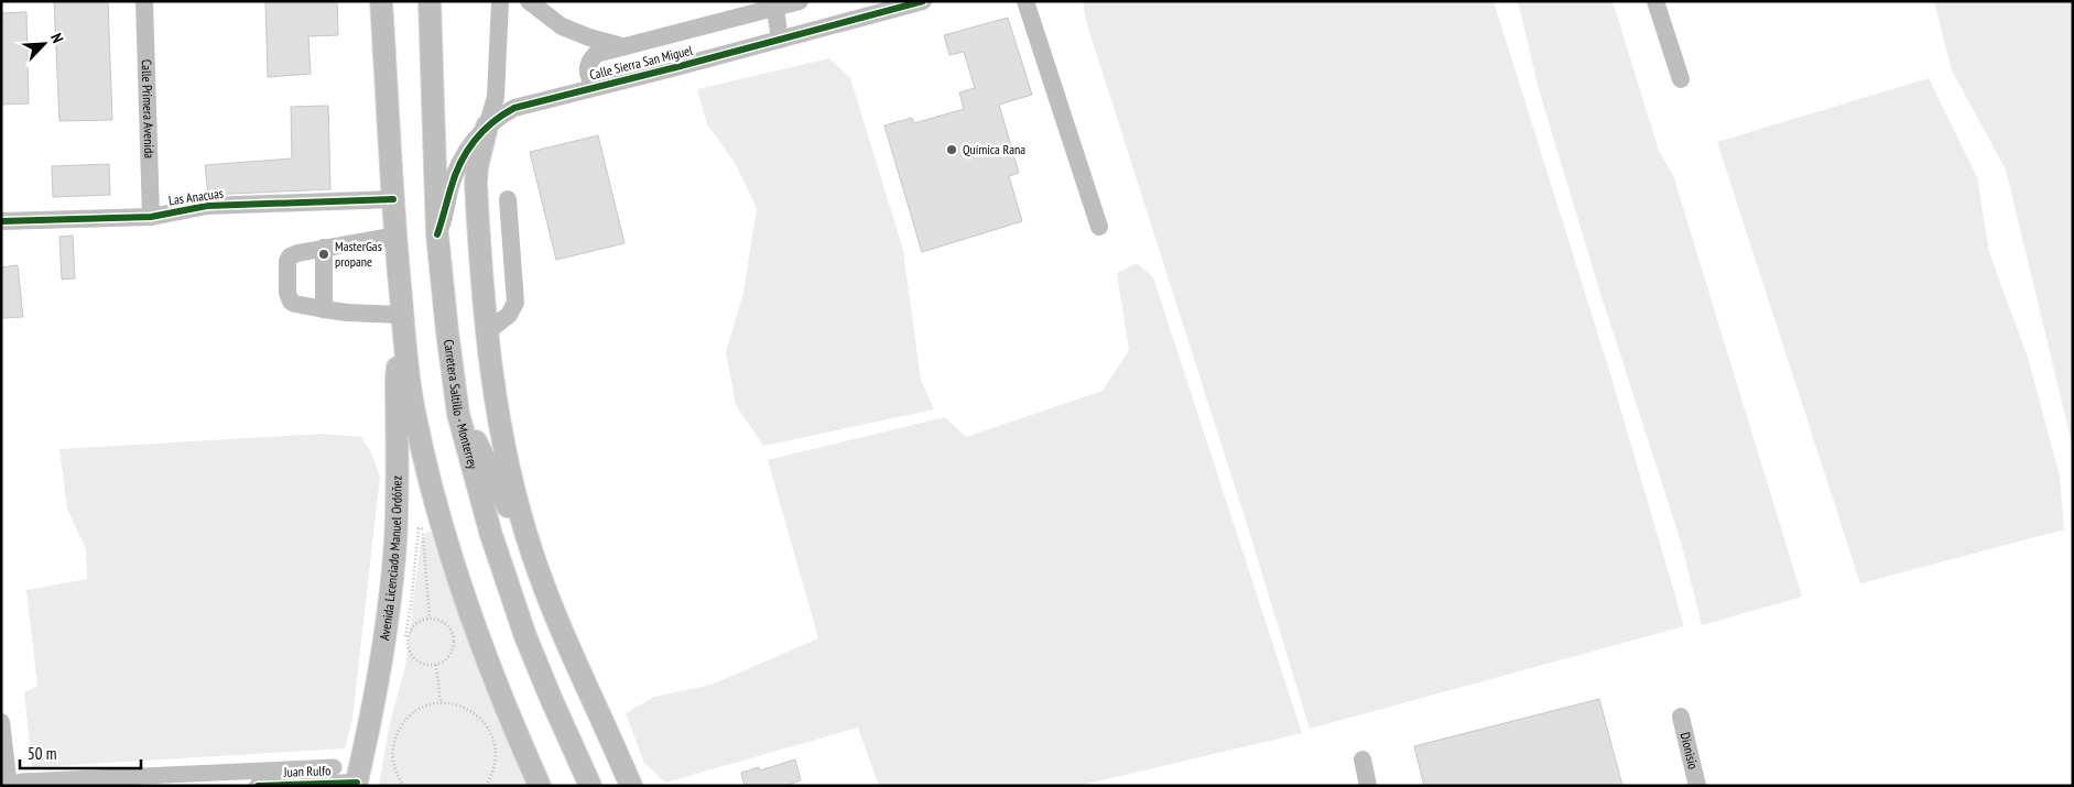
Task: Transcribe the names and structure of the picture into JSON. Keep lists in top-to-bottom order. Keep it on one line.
{"streets":{"main road":["Carretera Saltillo - Monterrey","Avenida Licenciado Manuel Ordóñez"],"street":["Calle Sierra San Miguel","Calle Primera Avenida","Las Anacuas","Dionisio","Juan Rulfo"]},"crossings":[["Calle Sierra San Miguel","Carretera Saltillo - Monterrey"],["Calle Primera Avenida","Las Anacuas"],["Avenida Licenciado Manuel Ordóñez","Juan Rulfo"]],"places":["Química Rana","MasterGas propane"],"scale_bar":"50 m","north":"top right"}
